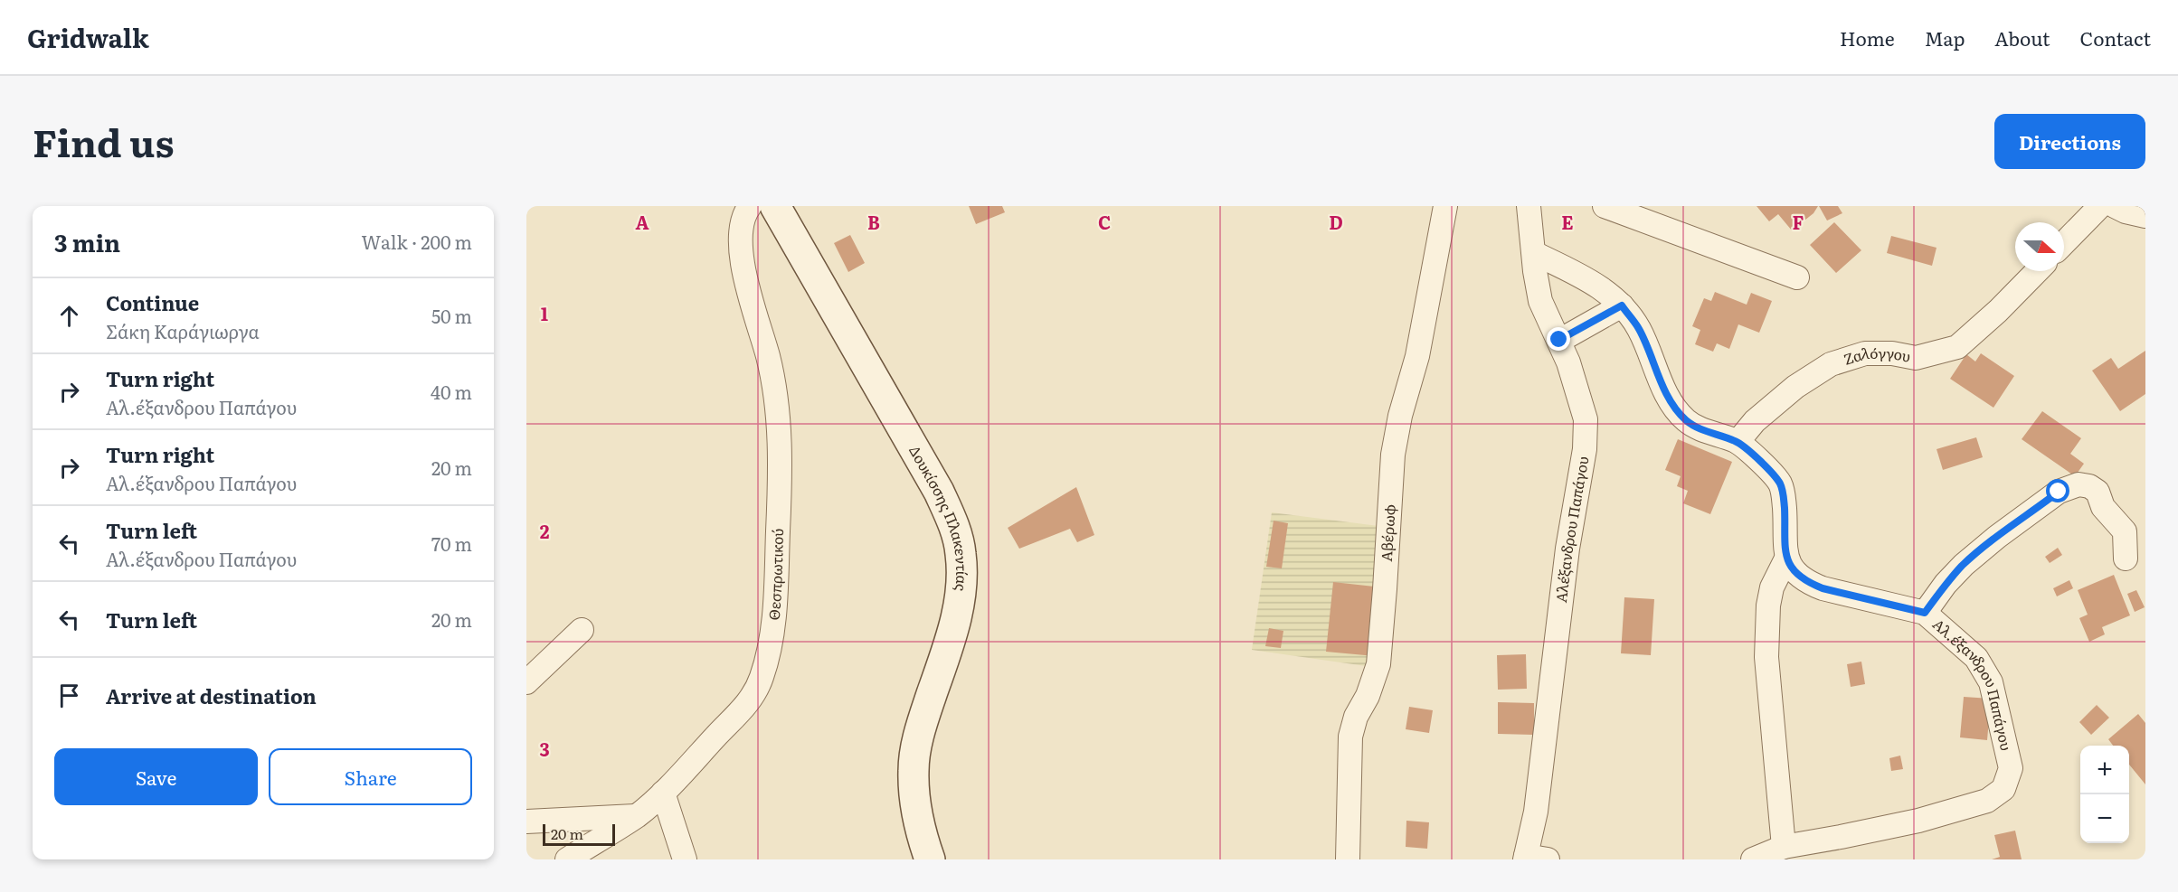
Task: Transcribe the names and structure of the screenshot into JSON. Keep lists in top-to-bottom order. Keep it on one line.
{"streets":{"main road":["Δουκίσσης Πλακεντίας"],"street":["Ζαλόγγου","Αλέξανδρου Παπάγου","Αβέρωφ","Θεσπρωτικού","Αλ.έξανδρου Παπάγου"]},"scale_bar":"20 m","north":"right","page":{"header":"Gridwalk","nav":["Home","Map","About","Contact"],"title":"Find us","buttons":["Directions",["Save","Share"]],"heading":["3 min","Walk · 200 m"],"list":[["Continue","Σάκη Καράγιωργα","50 m"],["Turn right","Αλ.έξανδρου Παπάγου","40 m"],["Turn right","Αλ.έξανδρου Παπάγου","20 m"],["Turn left","Αλ.έξανδρου Παπάγου","70 m"],["Turn left","20 m"],"Arrive at destination"],"map_buttons":["+","−"],"scale":"20 m"},"grid":{"columns":["A","B","C","D","E","F"],"rows":["1","2","3"]}}
